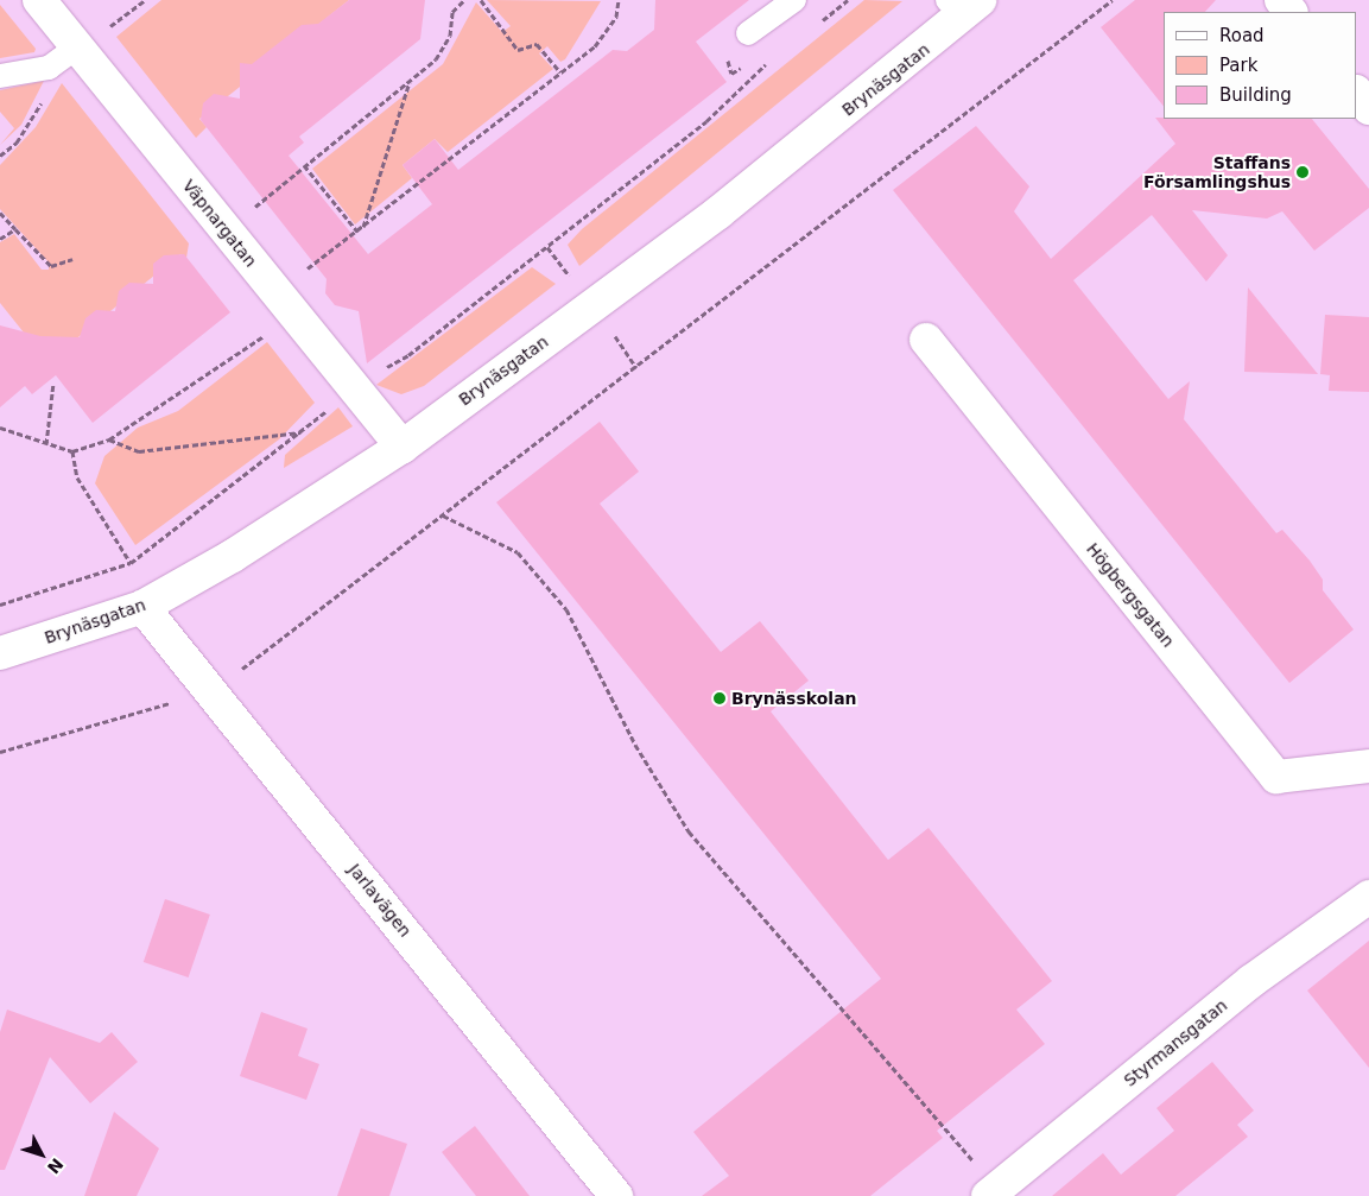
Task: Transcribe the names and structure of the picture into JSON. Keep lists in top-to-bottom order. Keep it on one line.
{"streets":{"street":["Brynäsgatan","Väpnargatan","Högbergsgatan","Jarlavägen","Styrmansgatan"]},"crossings":[["Brynäsgatan","Väpnargatan"],["Brynäsgatan","Jarlavägen"]],"places":["Staffans Församlingshus","Brynässkolan"],"legend":["Road","Park","Building"],"north":"bottom right"}
